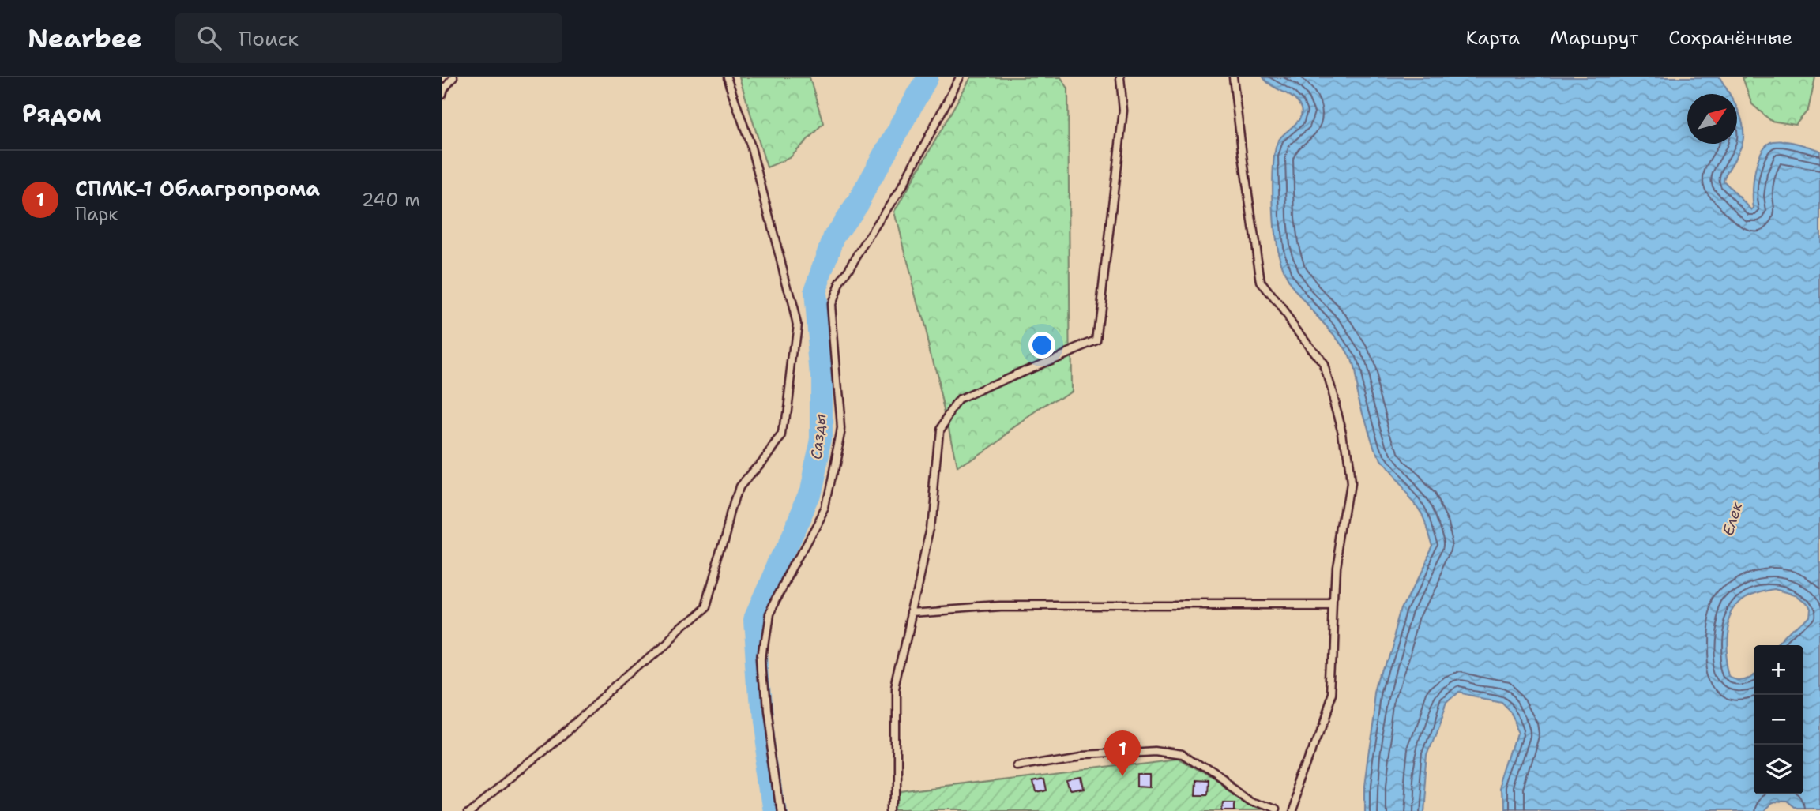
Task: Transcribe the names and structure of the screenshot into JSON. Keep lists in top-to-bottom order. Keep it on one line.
{"water":["Сазды","Елек"],"north":"top right","page":{"header":"Nearbee","search":"Поиск","nav":["Карта","Маршрут","Сохранённые"],"heading":"Рядом","list":[{"mark":"1","name":"СПМК-1 Облагропрома","note":"Парк","value":"240 m"}],"map_buttons":["+","−"],"pins":"1"}}
